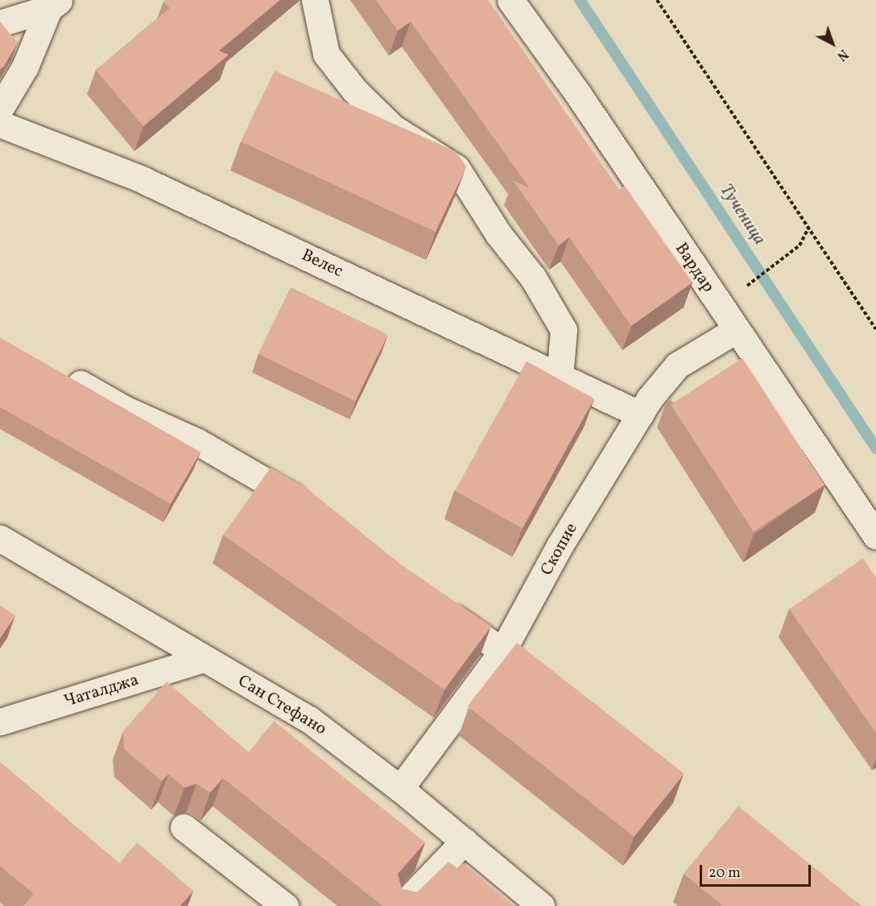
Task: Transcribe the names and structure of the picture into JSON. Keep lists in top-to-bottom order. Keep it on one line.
{"streets":{"street":["Велес","Вардар","Скопие","Чаталджа","Сан Стефано"]},"crossings":[["Велес","Скопие"],["Вардар","Скопие"],["Скопие","Сан Стефано"],["Чаталджа","Сан Стефано"]],"water":["Тученица"],"scale_bar":"20 m","north":"bottom right"}
